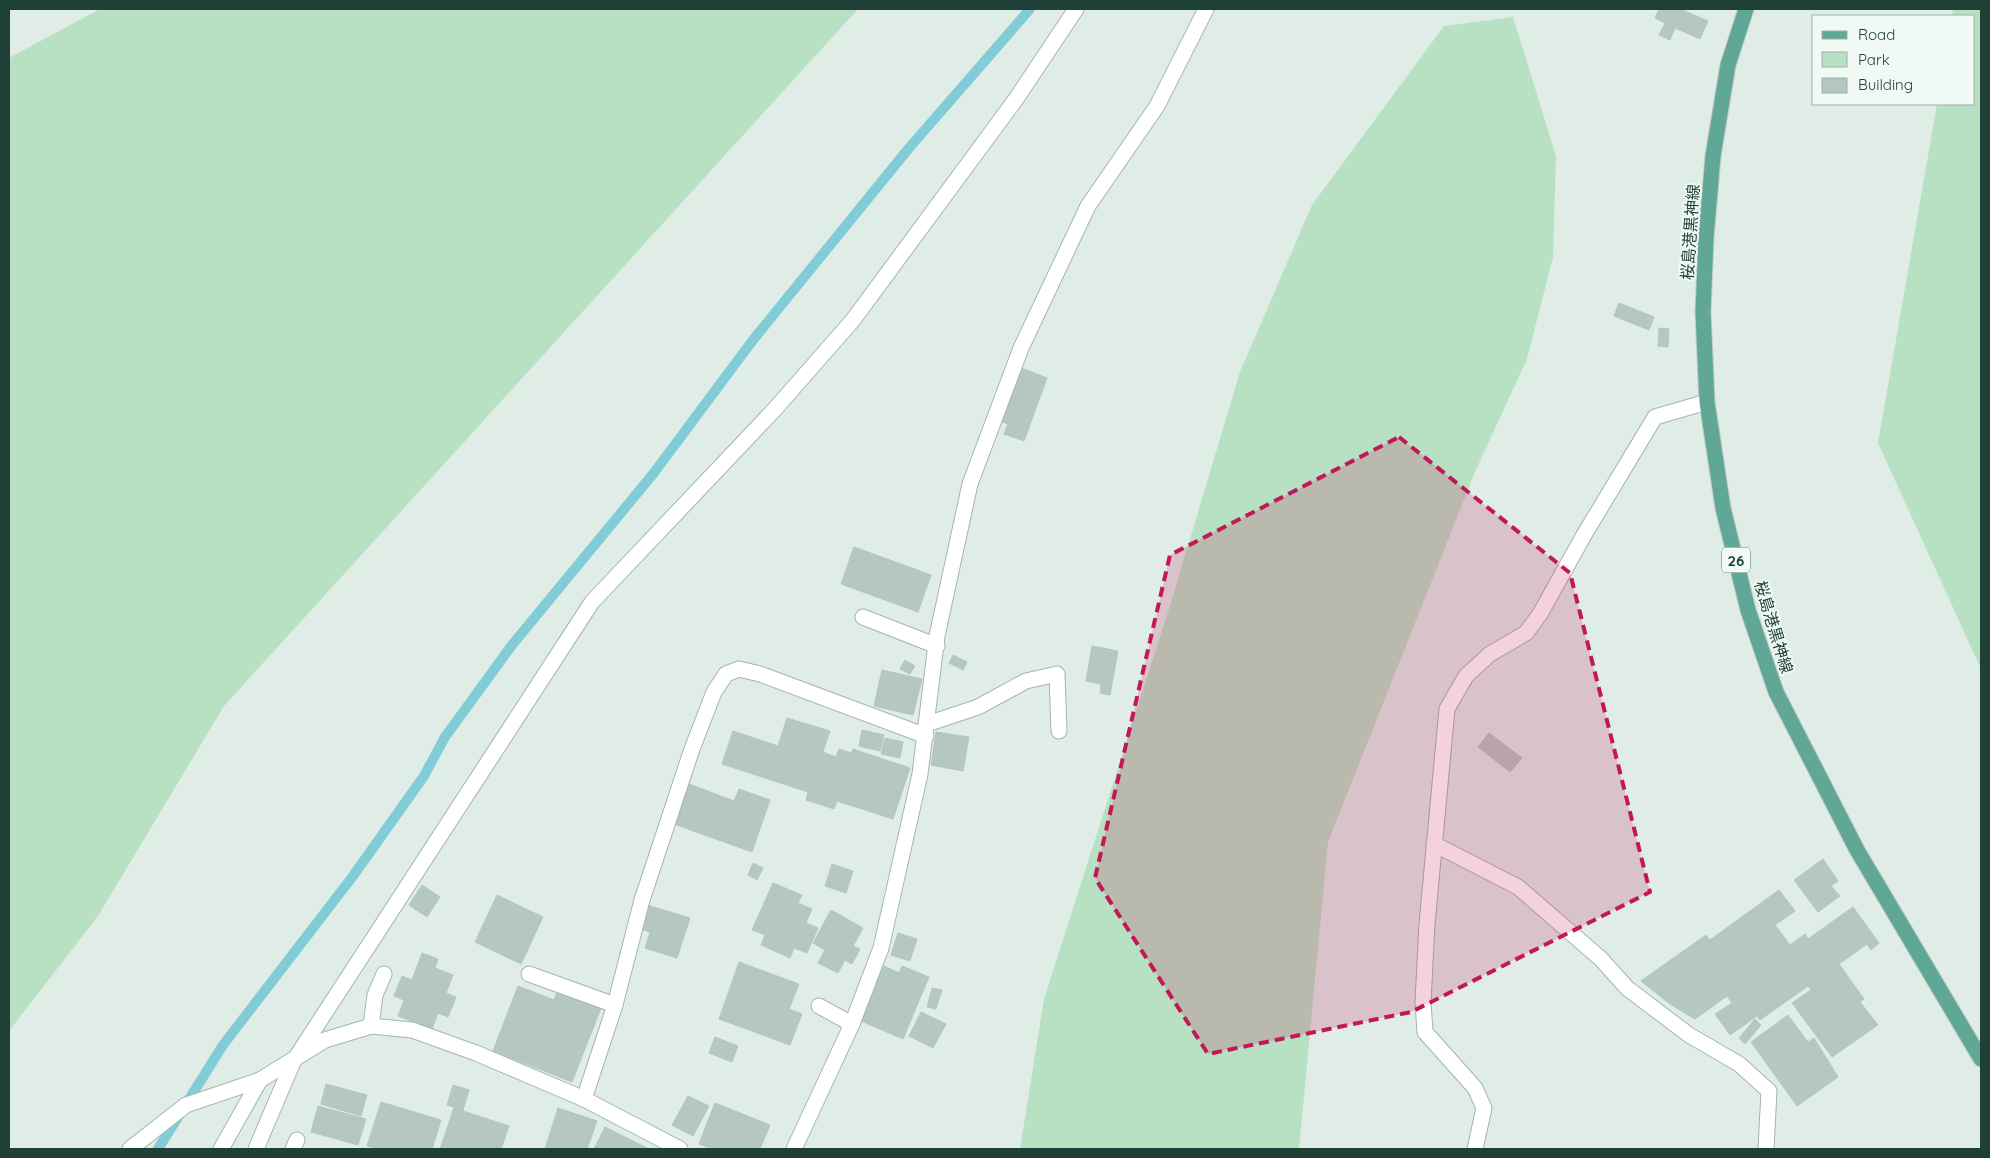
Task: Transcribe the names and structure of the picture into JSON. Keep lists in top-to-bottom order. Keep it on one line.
{"streets":{"main road":["桜島港黒神線","26"]},"legend":["Road","Park","Building"]}
